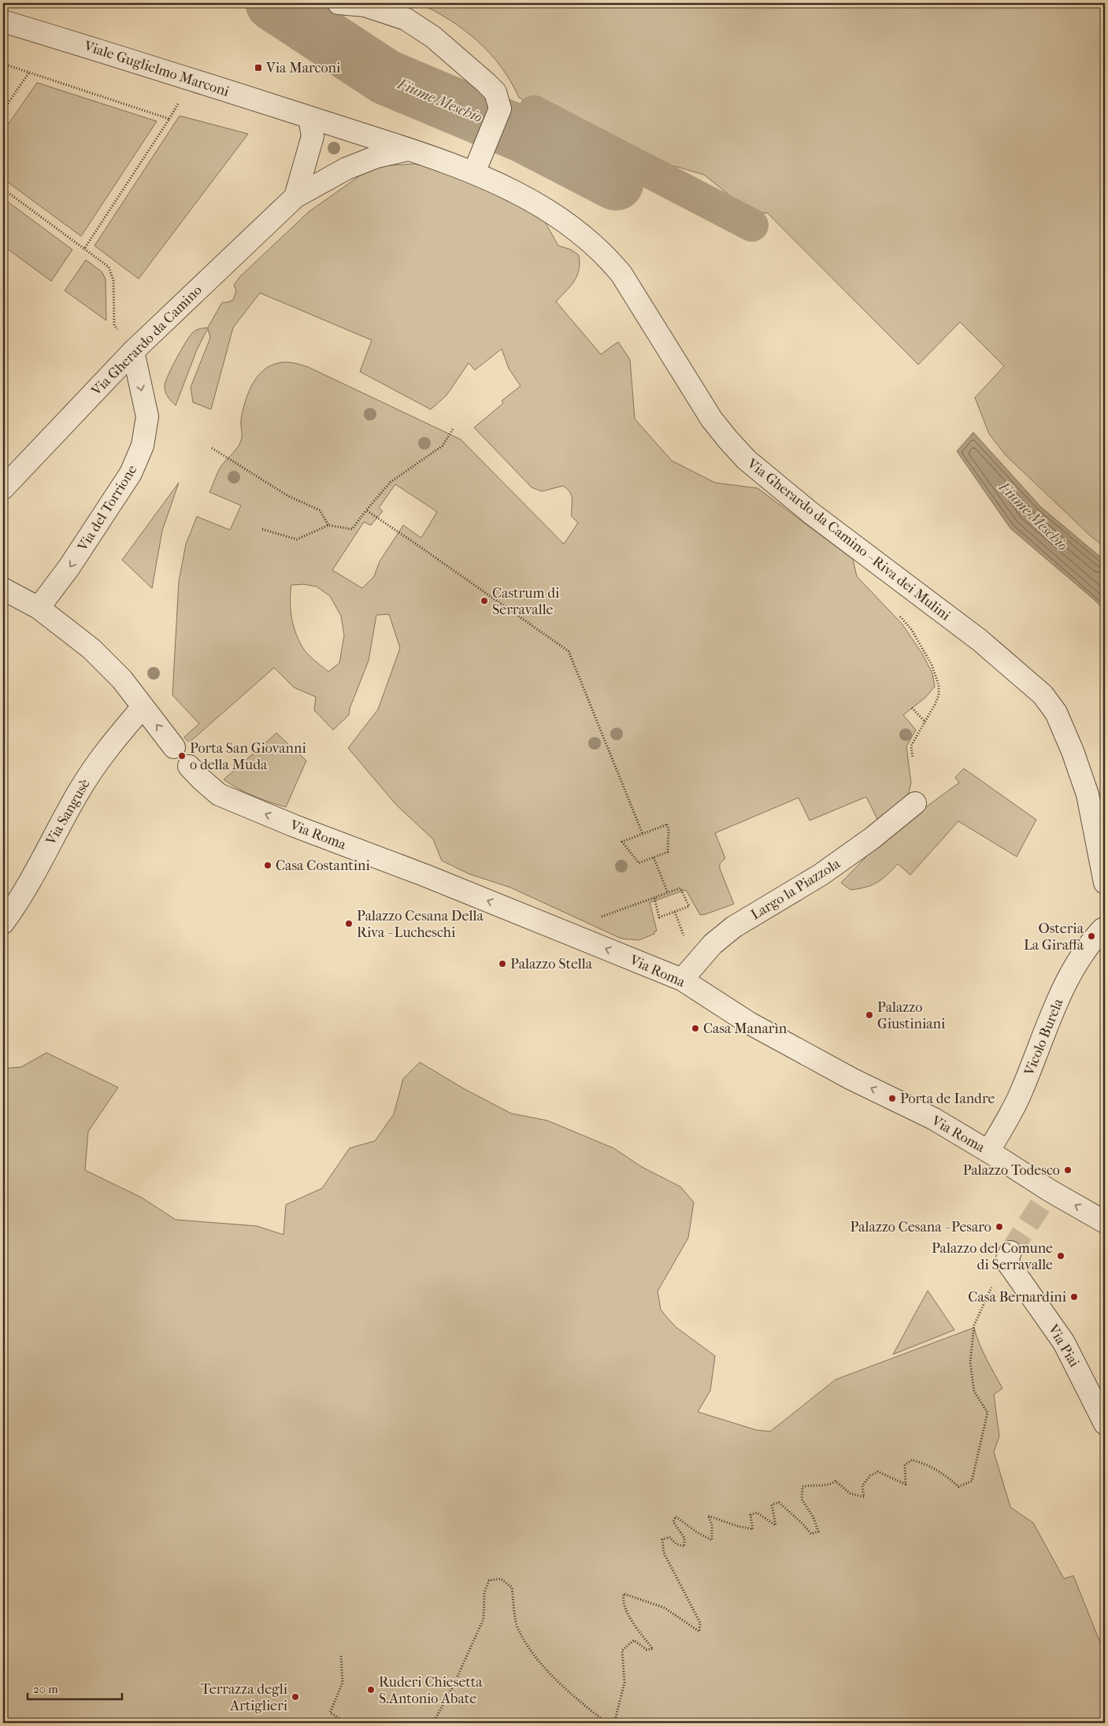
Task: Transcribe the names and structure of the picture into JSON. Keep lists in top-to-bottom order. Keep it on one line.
{"streets":{"street":["Viale Guglielmo Marconi","Via Gherardo da Camino","Via del Torrione","Via Gherardo da Camino - Riva dei Mulini","Via Sangusè","Via Roma","Largo la Piazzola","Vicolo Burela","Via Piai"]},"crossings":[["Viale Guglielmo Marconi","Via Gherardo da Camino - Riva dei Mulini"],["Via Gherardo da Camino","Via del Torrione"],["Via Gherardo da Camino","Via Gherardo da Camino - Riva dei Mulini"],["Via Roma","Largo la Piazzola"],["Via Roma","Vicolo Burela"]],"one_way":["Via del Torrione","Via Roma"],"water":["Fiume Meschio"],"places":{"transit":["Via Marconi"],"other":["Castrum di Serravalle","Porta San Giovanni o della Muda","Casa Costantini","Palazzo Cesana Della Riva - Lucheschi","Osteria La Giraffa","Palazzo Stella","Palazzo Giustiniani","Casa Manarìn","Porta de Iandre","Palazzo Todesco","Palazzo Cesana - Pesaro","Palazzo del Comune di Serravalle","Casa Bernardini","Ruderi Chiesetta S.Antonio Abate","Terrazza degli Artiglieri"]},"scale_bar":"20 m"}
